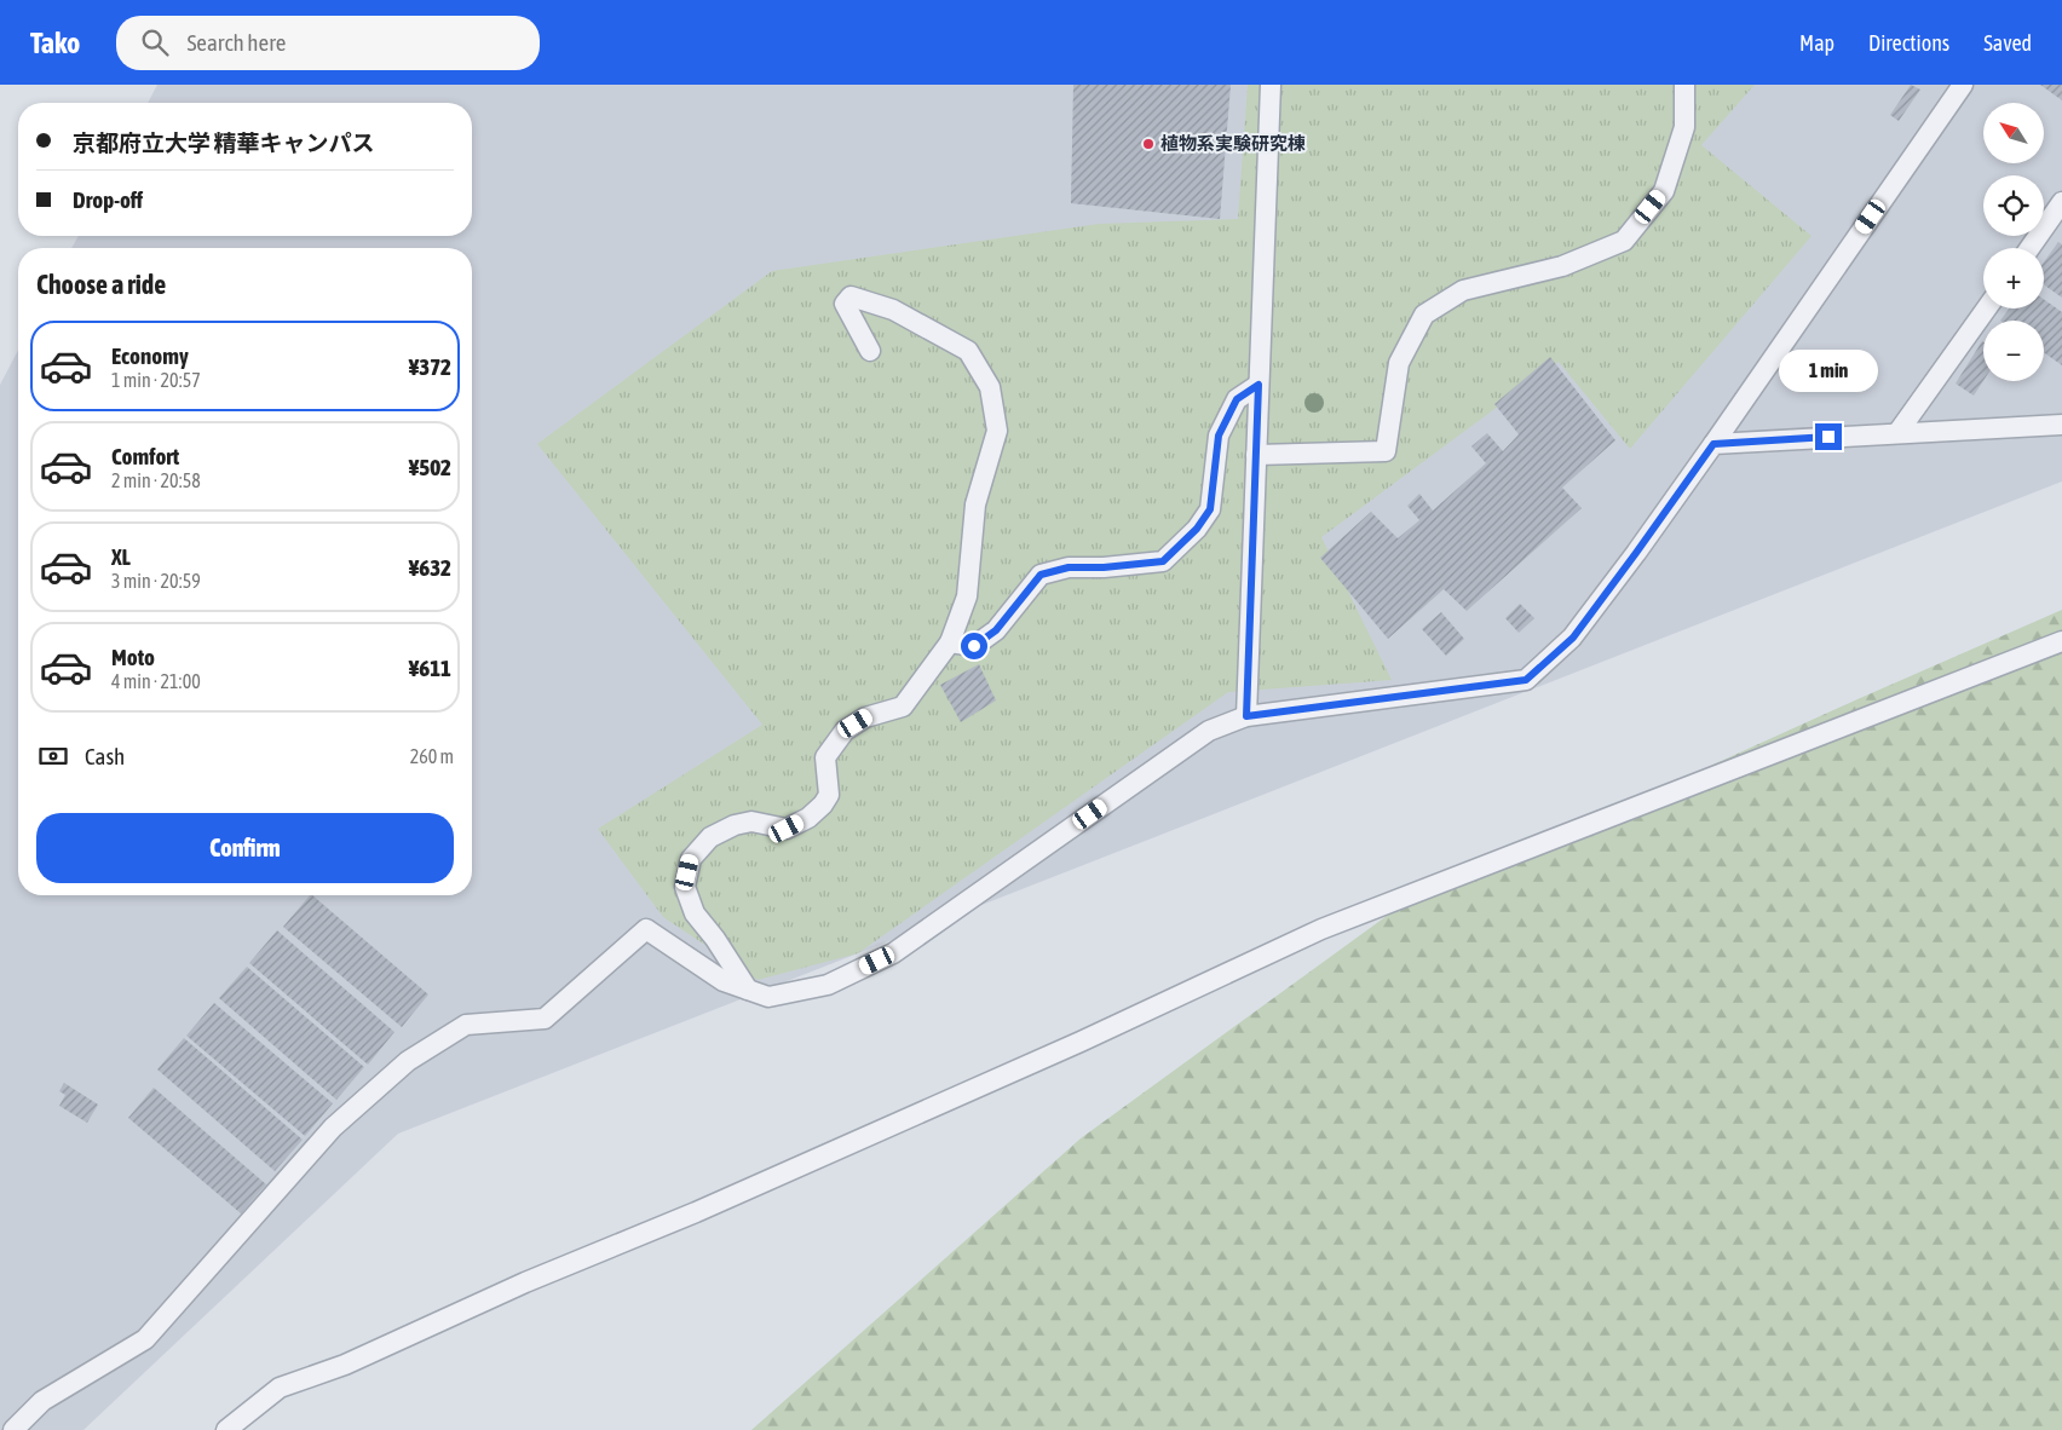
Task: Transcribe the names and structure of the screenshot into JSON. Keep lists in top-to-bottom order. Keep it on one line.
{"places":["植物系実験研究棟"],"north":"top left","page":{"header":"Tako","search":"Search here","nav":["Map","Directions","Saved"],"map_buttons":["+","−"],"banner":["京都府立大学 精華キャンパス","Drop-off"],"heading":"Choose a ride","list":[{"name":"Economy","note":"1 min · 20:57","value":"¥372"},{"name":"Comfort","note":"2 min · 20:58","value":"¥502"},{"name":"XL","note":"3 min · 20:59","value":"¥632"},{"name":"Moto","note":"4 min · 21:00","value":"¥611"}],"bubble":"1 min","pay":["Cash","260 m"],"buttons":"Confirm"}}
